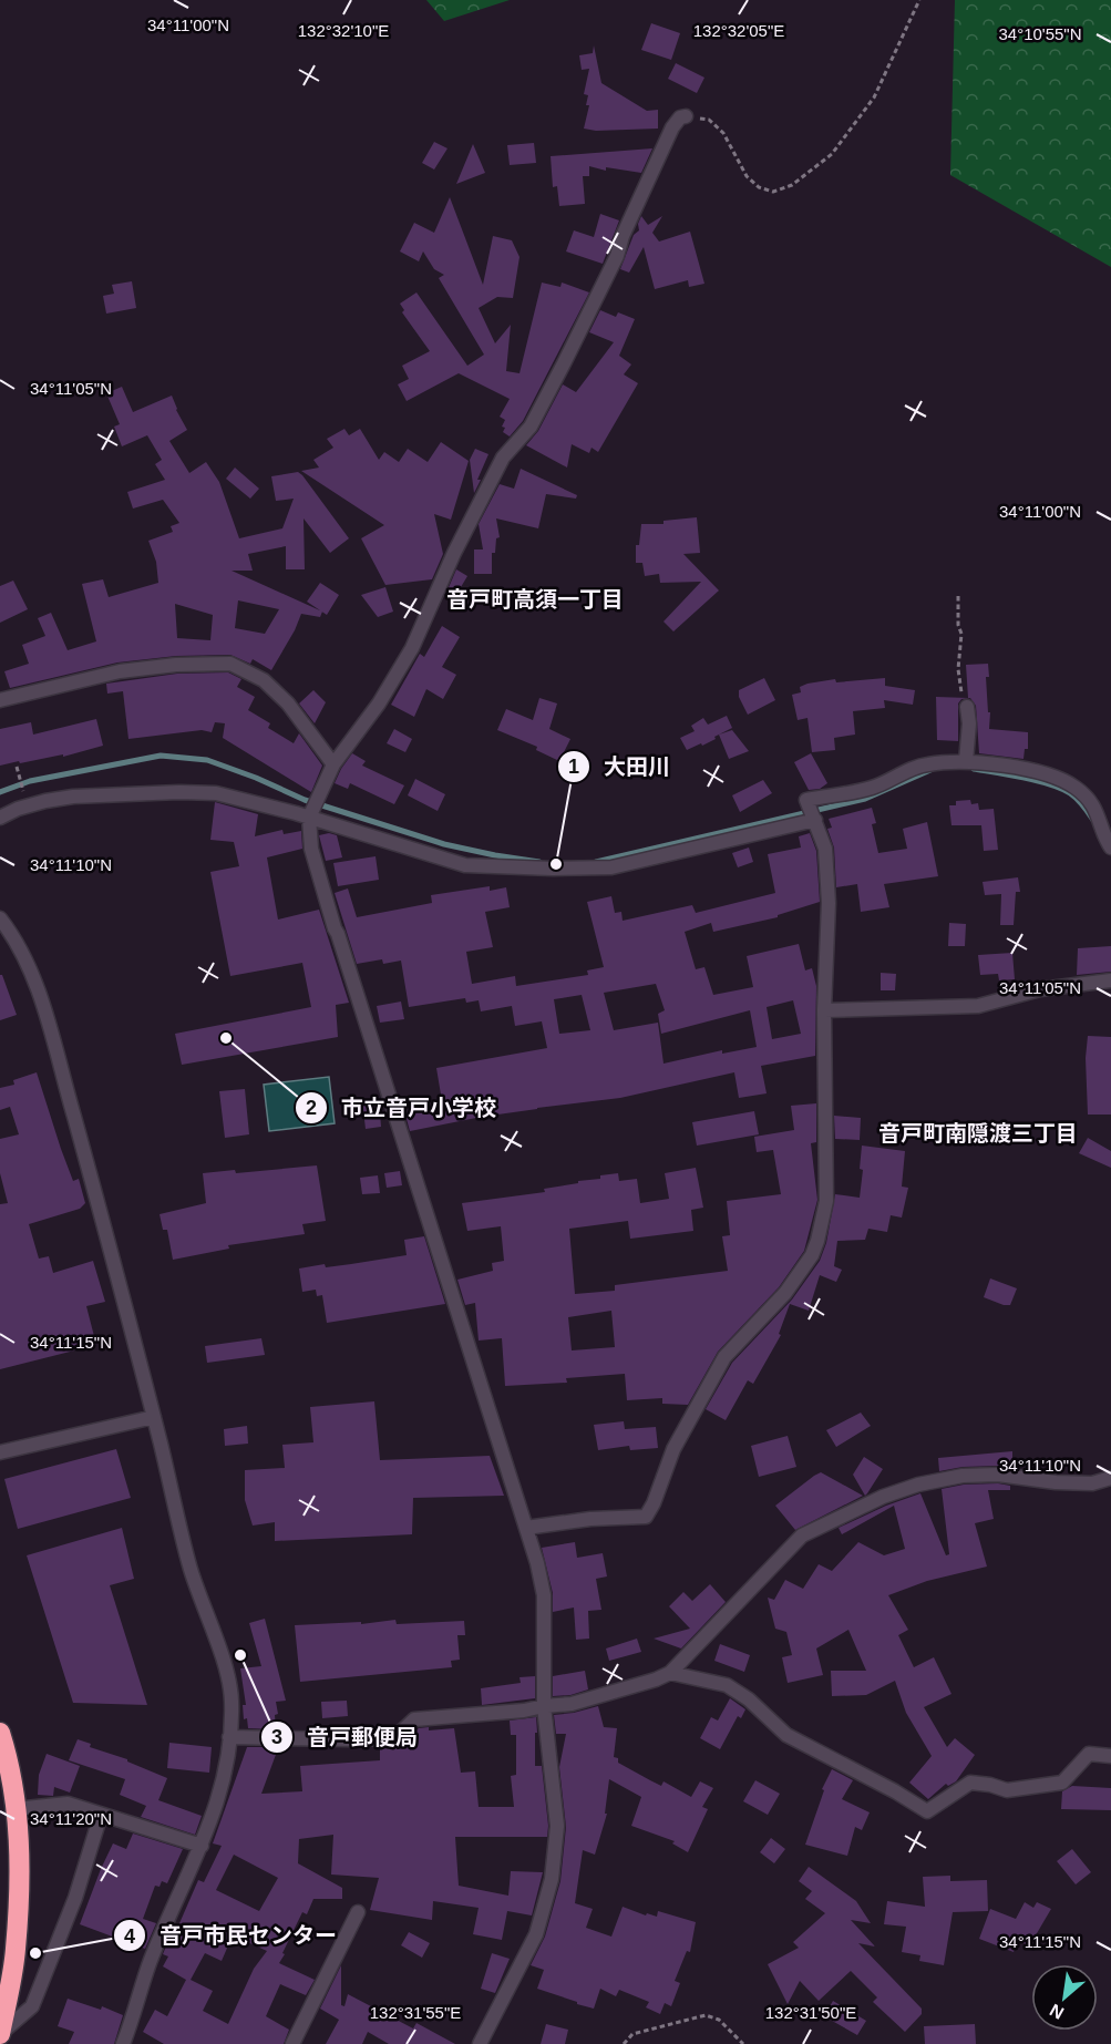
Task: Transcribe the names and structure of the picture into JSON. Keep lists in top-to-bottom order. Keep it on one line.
{"districts":["音戸町高須一丁目","音戸町南隠渡三丁目"],"places":["大田川","市立音戸小学校","音戸郵便局","音戸市民センター"],"north":"bottom left","coordinates":["34°11'00\"N","132°32'10\"E","132°32'05\"E","34°10'55\"N","34°11'05\"N","34°11'10\"N","34°11'15\"N","34°11'20\"N","132°31'55\"E","132°31'50\"E"]}
